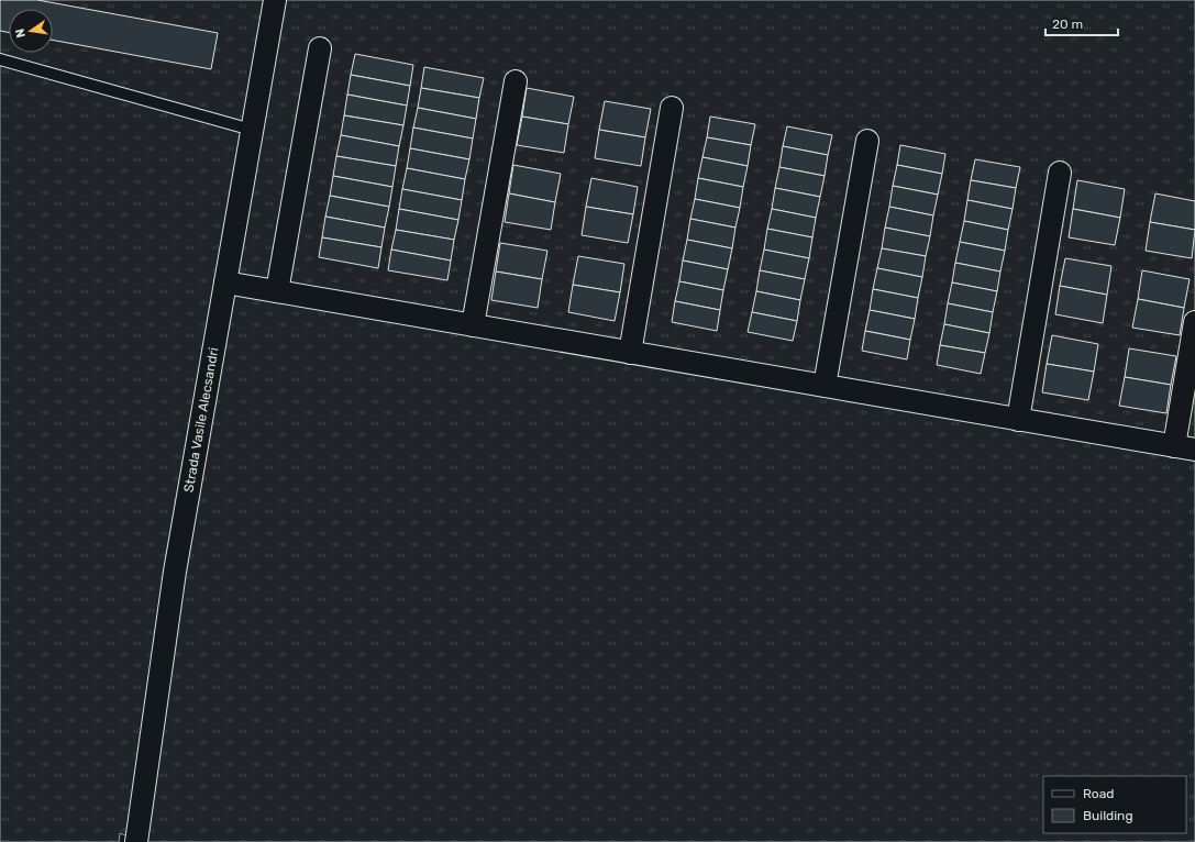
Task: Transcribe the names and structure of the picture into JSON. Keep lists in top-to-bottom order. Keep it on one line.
{"streets":{"street":["Strada Vasile Alecsandri"]},"legend":["Road","Building"],"scale_bar":"20 m","north":"left"}
